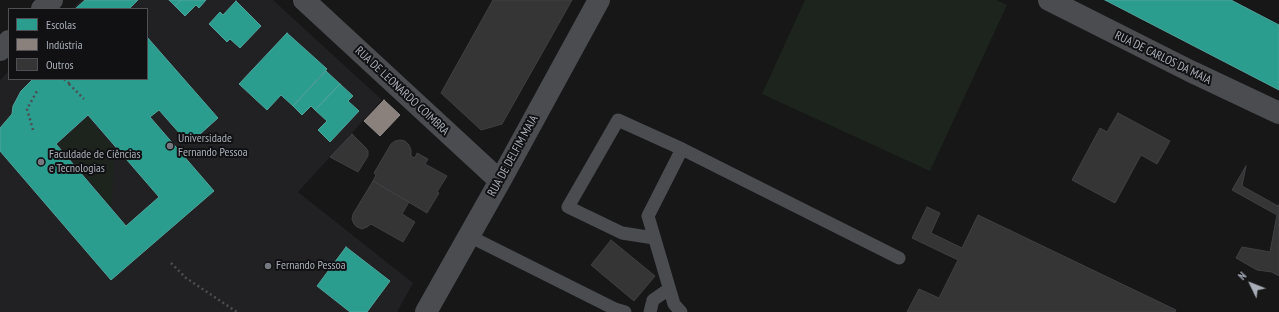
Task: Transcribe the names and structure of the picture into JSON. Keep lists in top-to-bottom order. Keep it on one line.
{"streets":{"street":["RUA DE CARLOS DA MAIA","RUA DE LEONARDO COIMBRA","RUA DE DELFIM MAIA"]},"crossings":[["RUA DE LEONARDO COIMBRA","RUA DE DELFIM MAIA"]],"places":["Universidade Fernando Pessoa","Faculdade de Ciências e Tecnologias","Fernando Pessoa"],"legend":["Escolas","Indústria","Outros"],"north":"top left"}
